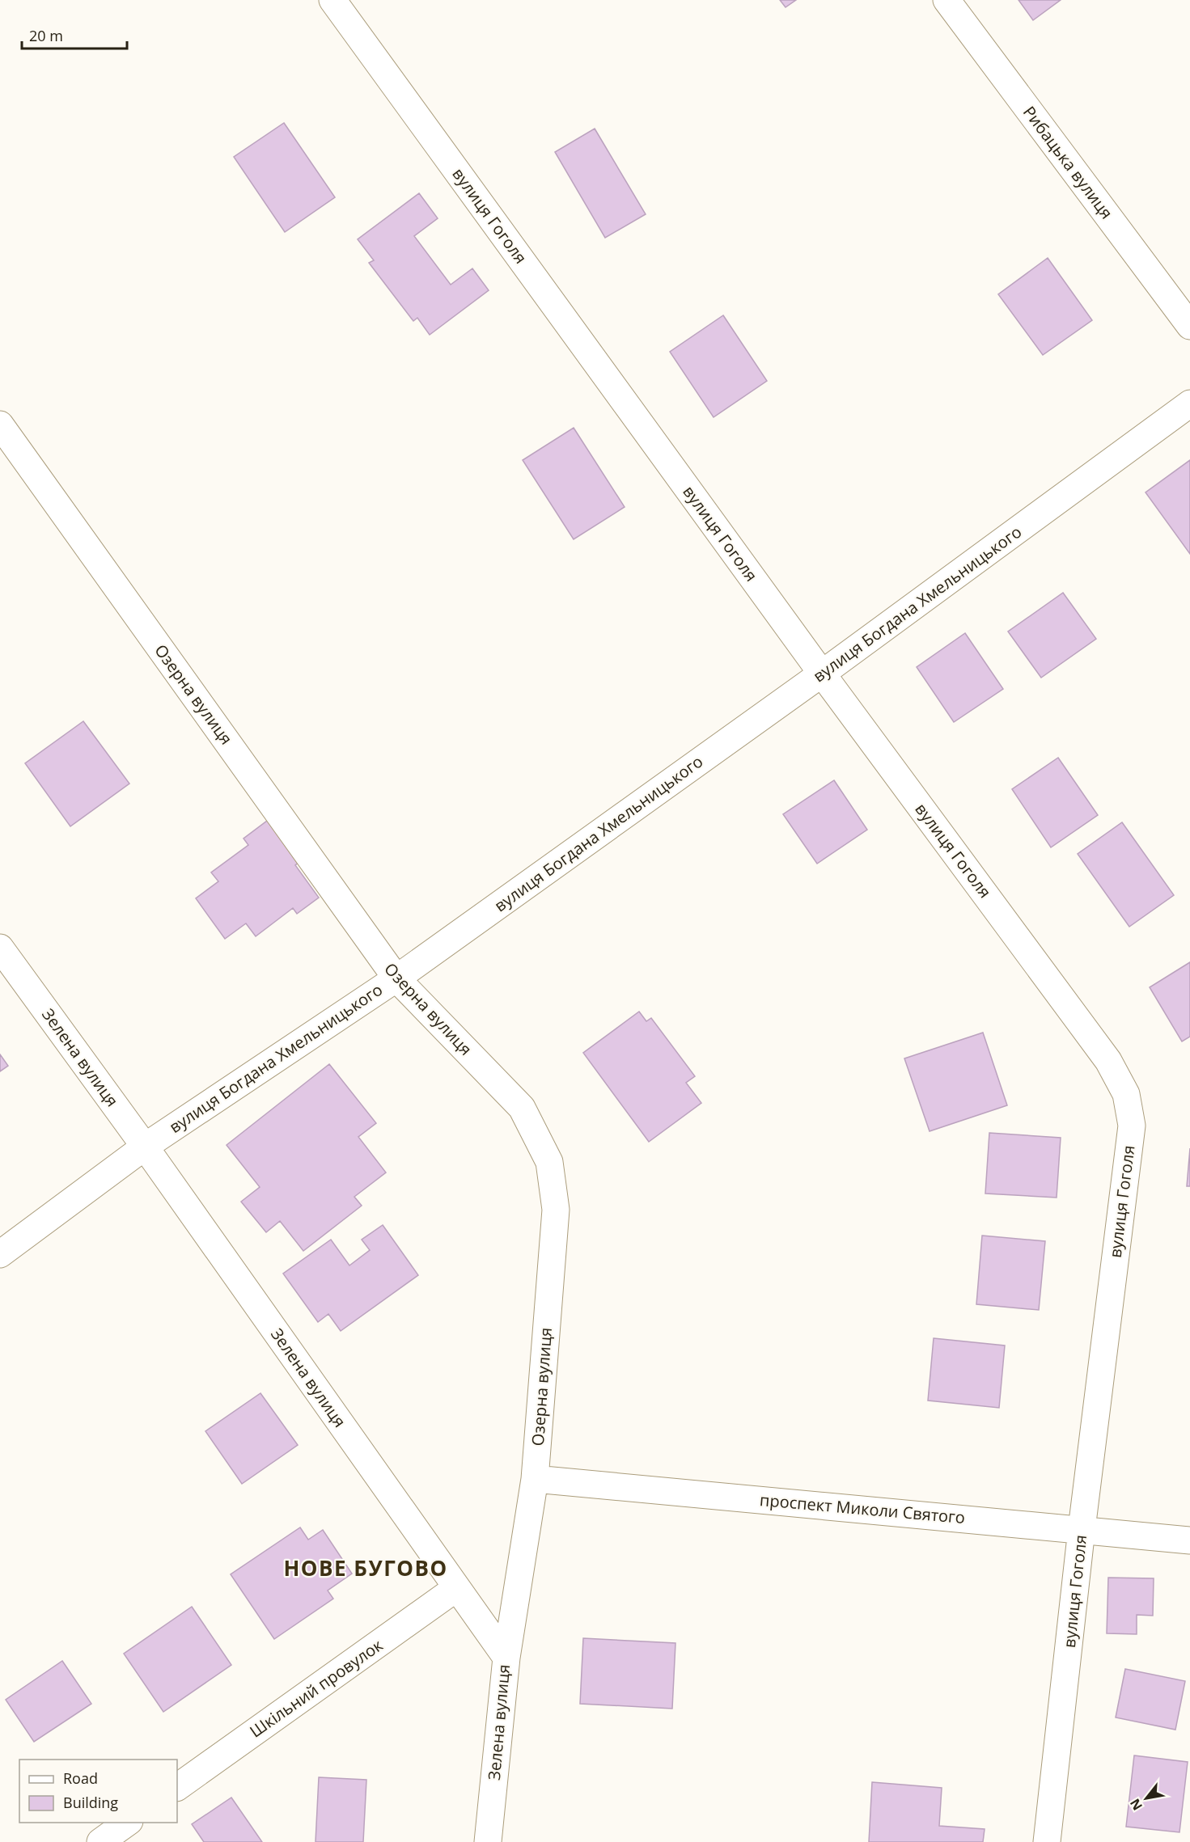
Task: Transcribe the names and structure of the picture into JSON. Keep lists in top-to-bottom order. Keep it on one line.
{"streets":{"street":["Рибацька вулиця","вулиця Гоголя","вулиця Богдана Хмельницького","Озерна вулиця","Зелена вулиця","проспект Миколи Святого","Шкільний провулок"]},"crossings":[["вулиця Гоголя","вулиця Богдана Хмельницького"],["вулиця Гоголя","проспект Миколи Святого"],["вулиця Богдана Хмельницького","Озерна вулиця"],["вулиця Богдана Хмельницького","Зелена вулиця"],["Озерна вулиця","Зелена вулиця"],["Озерна вулиця","проспект Миколи Святого"],["Зелена вулиця","Шкільний провулок"]],"districts":["НОВЕ БУГОВО"],"legend":["Road","Building"],"scale_bar":"20 m","north":"bottom left"}
